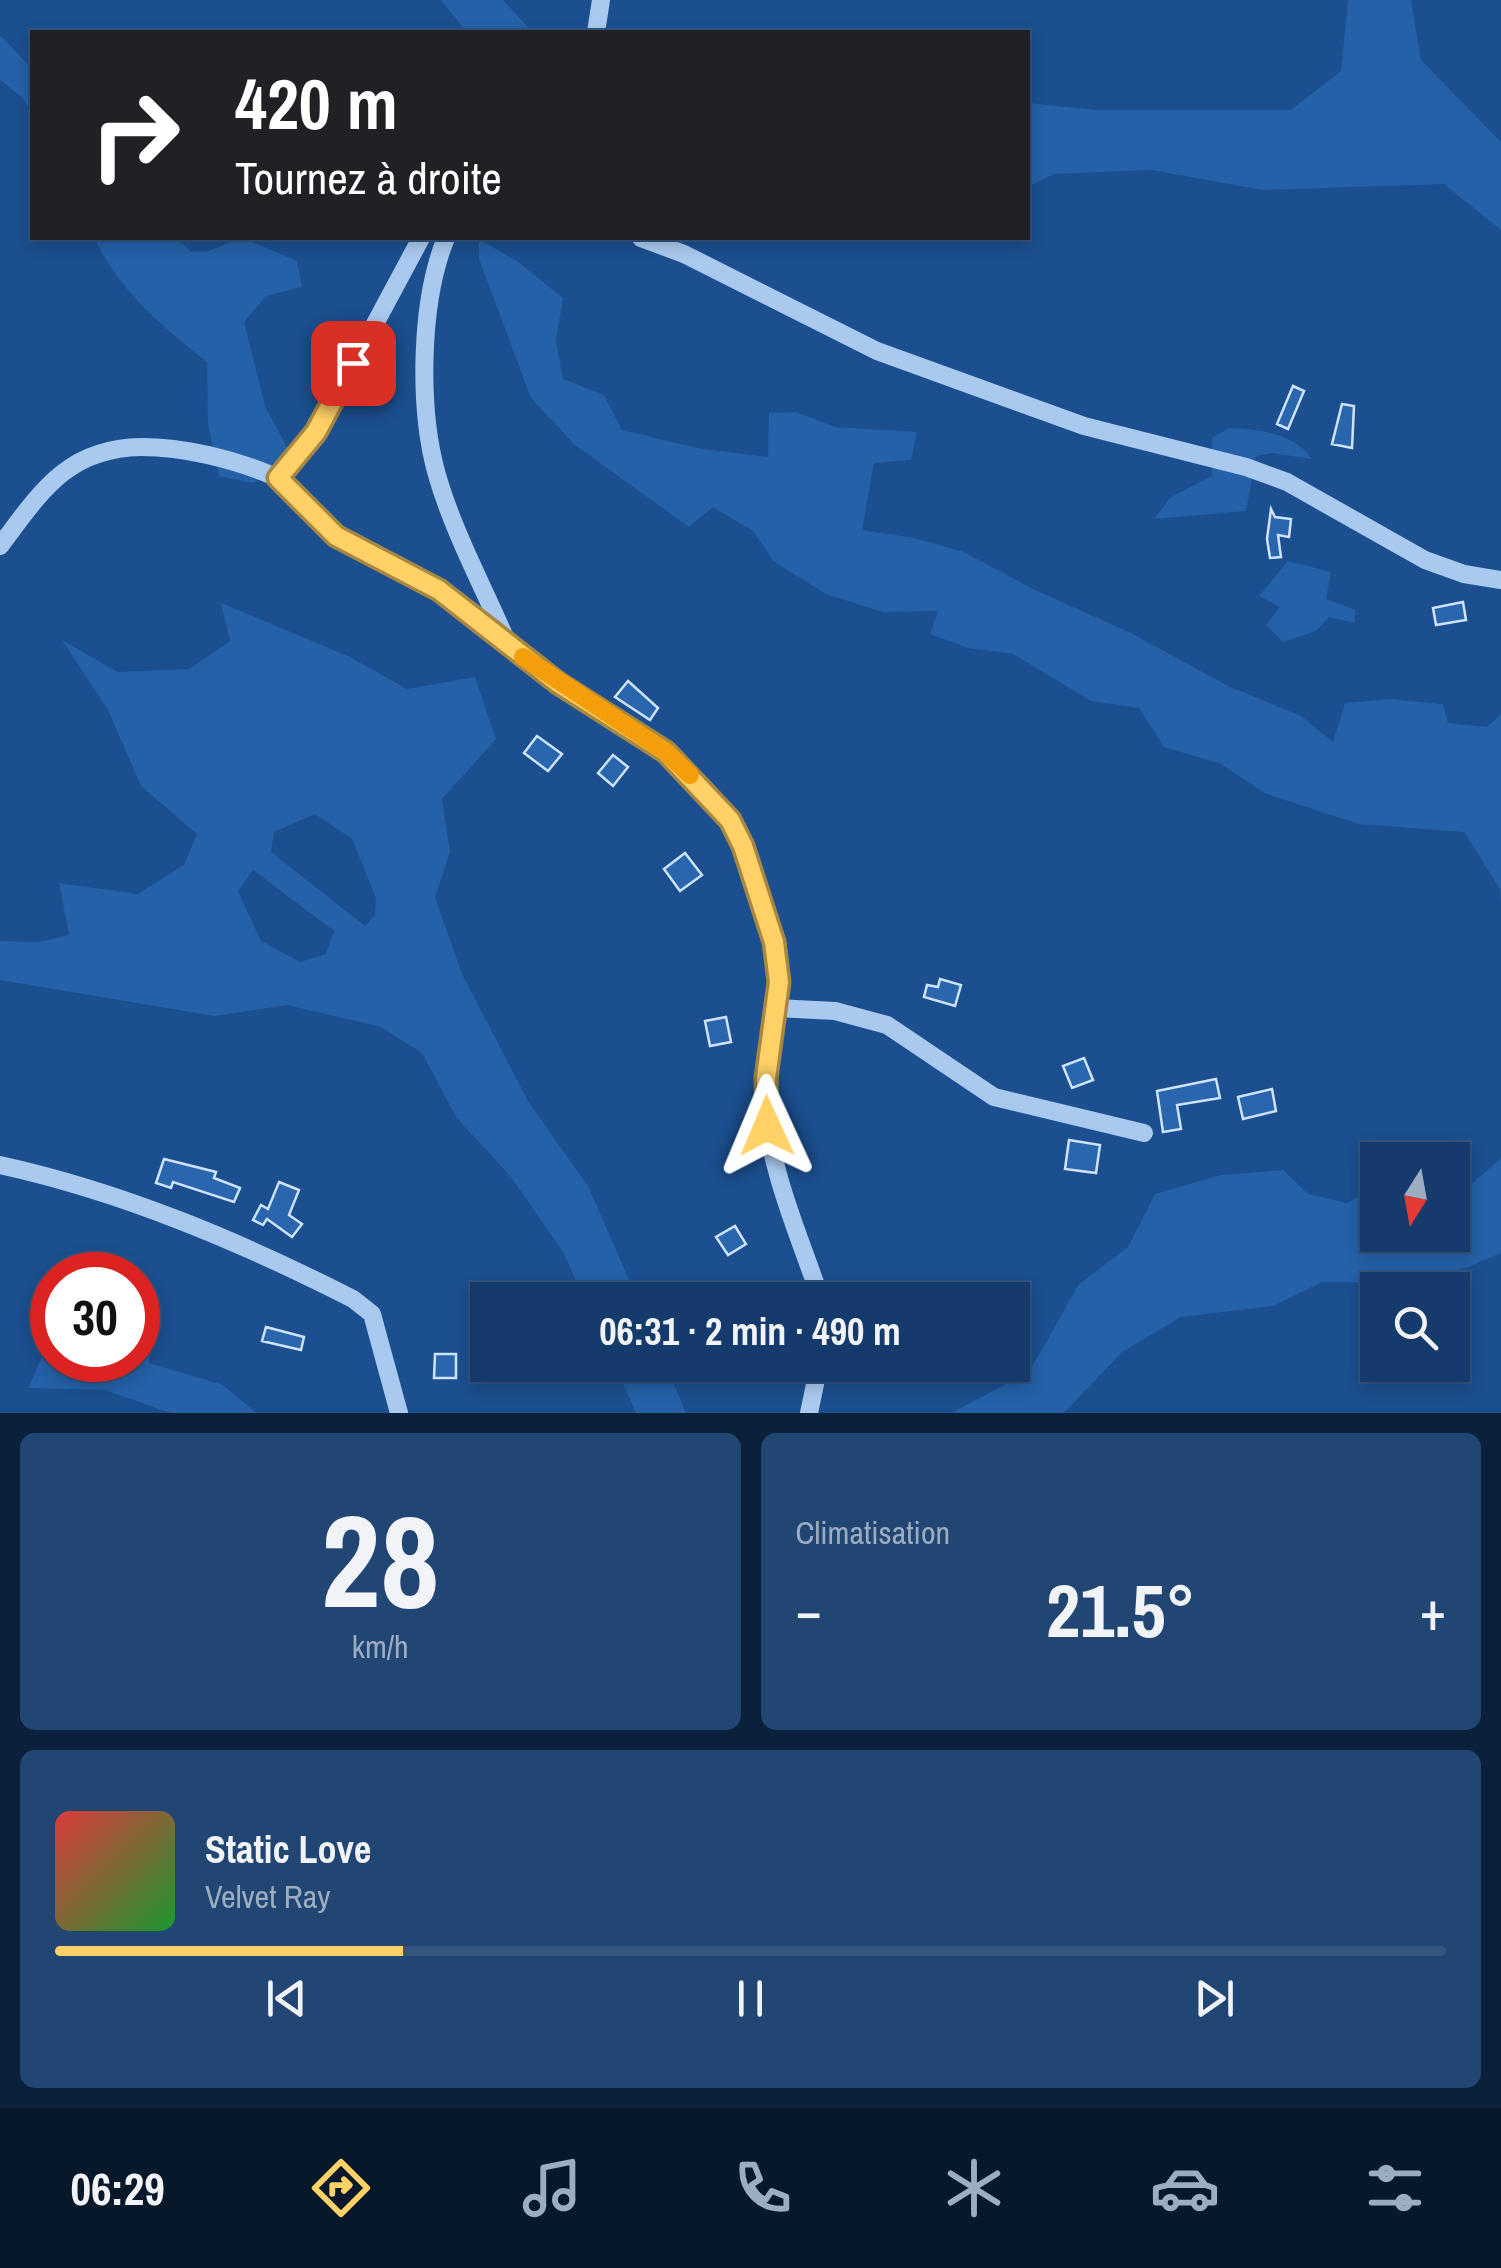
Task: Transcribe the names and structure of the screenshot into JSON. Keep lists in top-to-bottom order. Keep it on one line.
{"north":"bottom","page":{"turn":["420 m","Tournez à droite"],"limit":"30","trip":"06:31 · 2 min · 490 m","tile":[["28","km/h"],"Climatisation"],"heat":["−","21.5°","+"],"song":["Static Love","Velvet Ray"],"tabs":"06:29"}}
